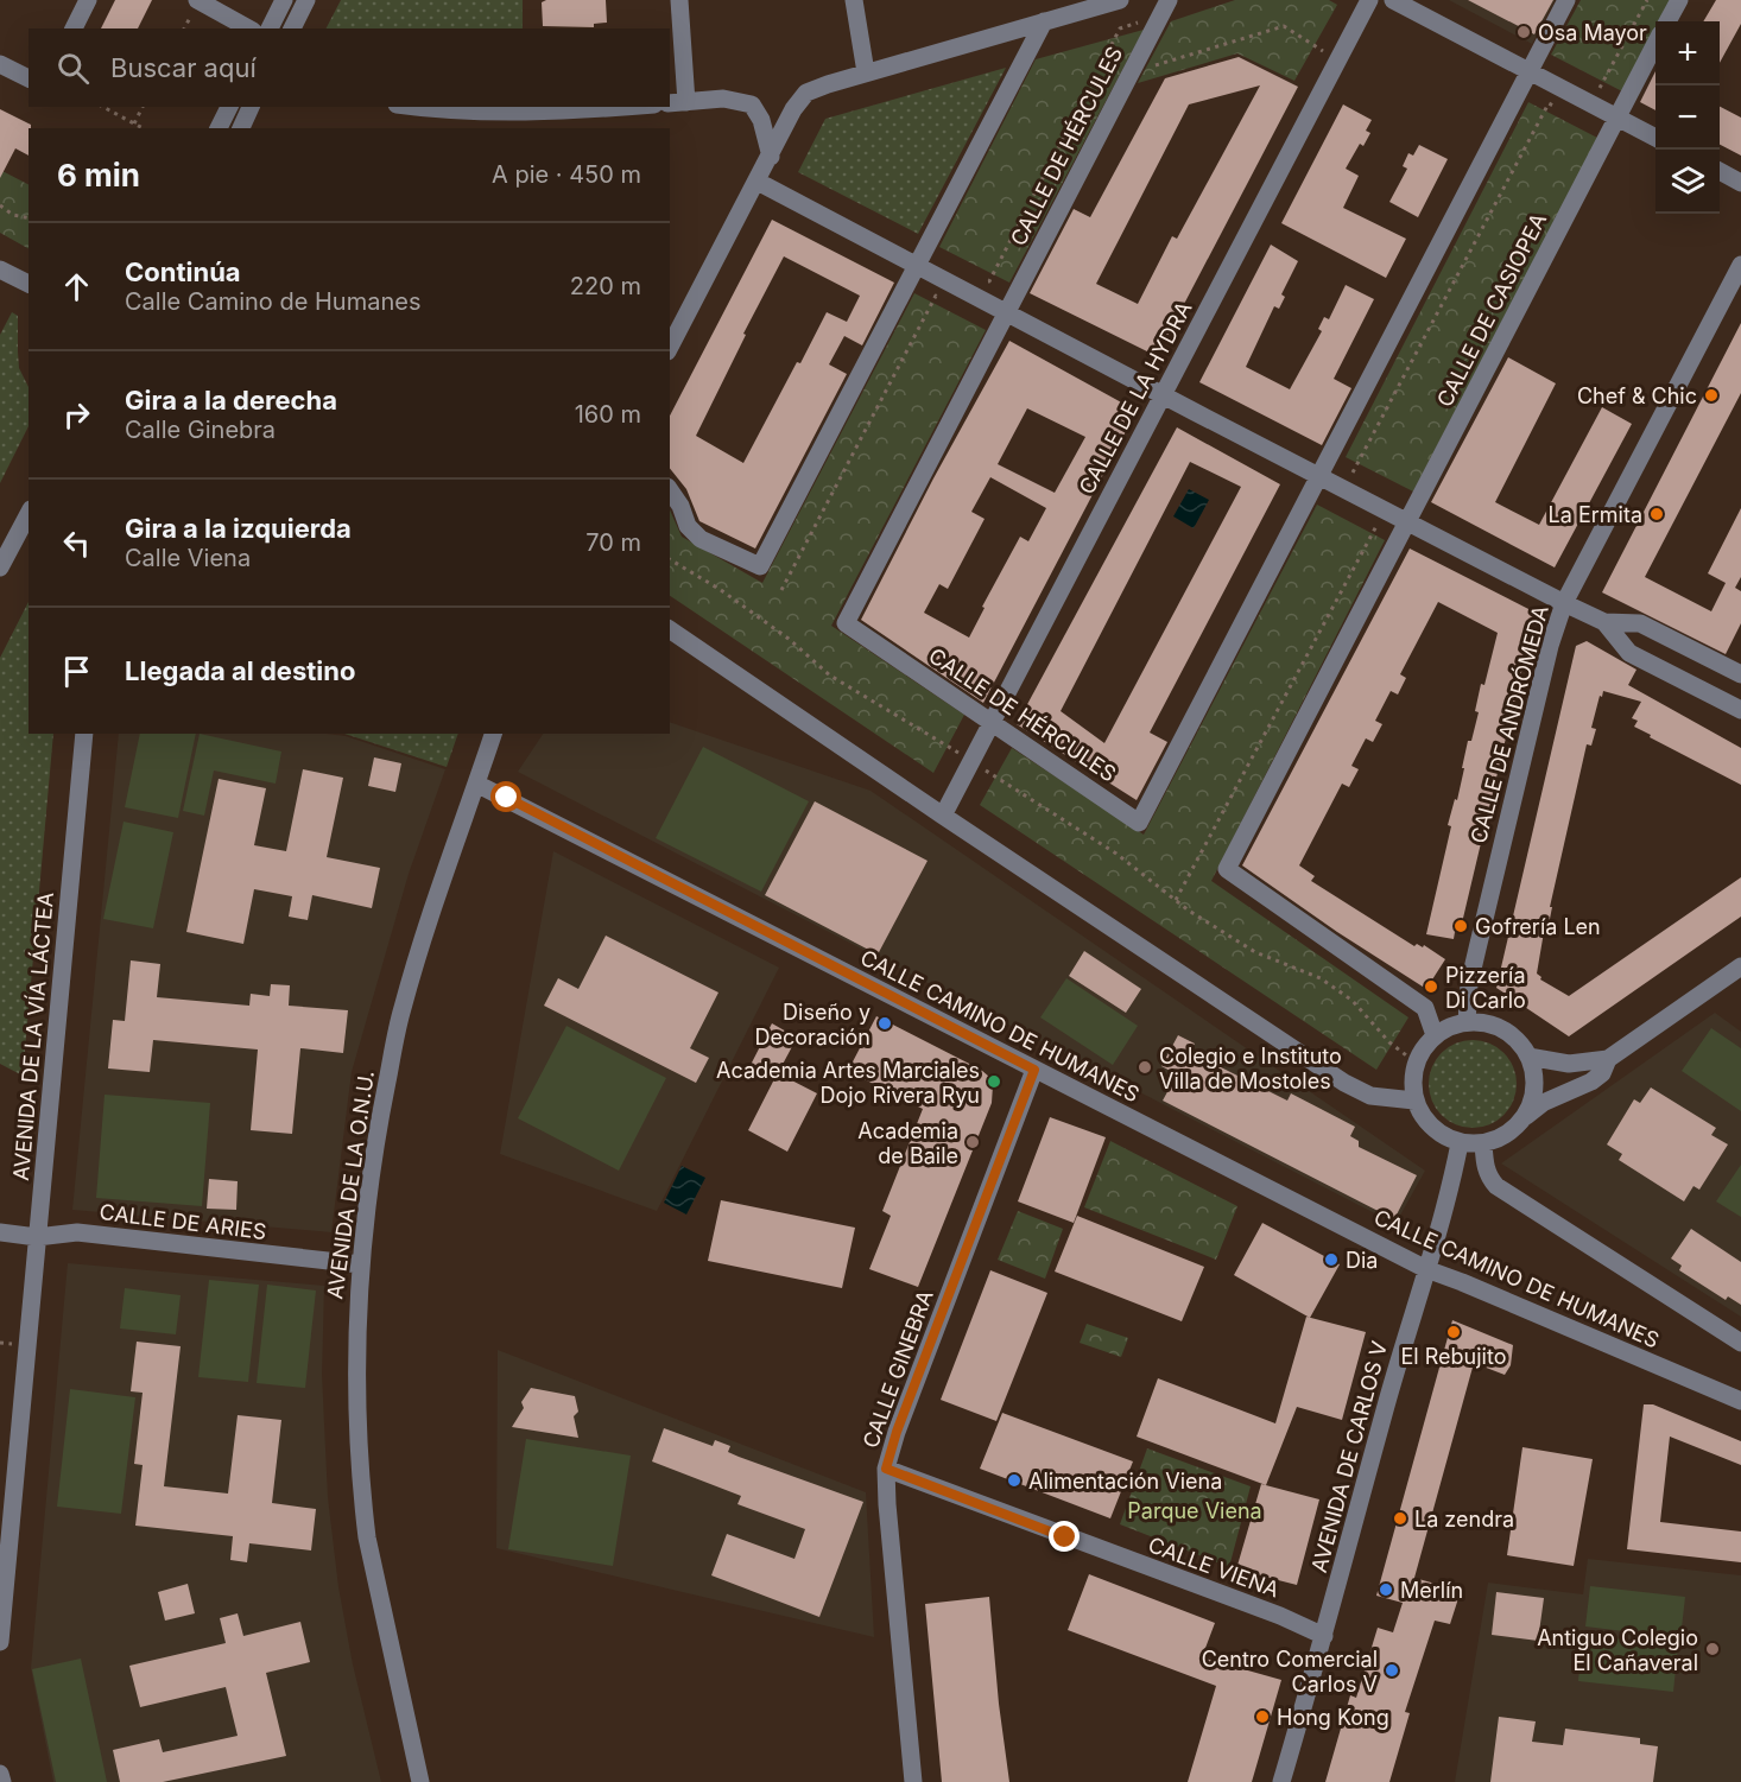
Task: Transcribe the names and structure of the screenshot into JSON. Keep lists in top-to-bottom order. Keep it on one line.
{"streets":{"street":["CALLE DE HÉRCULES","CALLE DE CASIOPEA","CALLE DE LA HYDRA","CALLE DE ANDRÓMEDA","CALLE CAMINO DE HUMANES","AVENIDA DE LA VÍA LÁCTEA","AVENIDA DE LA O.N.U.","CALLE DE ARIES","CALLE GINEBRA","AVENIDA DE CARLOS V","CALLE VIENA"]},"crossings":[["CALLE DE HÉRCULES","CALLE DE LA HYDRA"],["CALLE DE ANDRÓMEDA","CALLE CAMINO DE HUMANES"],["CALLE DE ANDRÓMEDA","AVENIDA DE CARLOS V"],["CALLE CAMINO DE HUMANES","AVENIDA DE LA O.N.U."],["CALLE CAMINO DE HUMANES","CALLE GINEBRA"],["CALLE CAMINO DE HUMANES","AVENIDA DE CARLOS V"],["AVENIDA DE LA VÍA LÁCTEA","CALLE DE ARIES"],["AVENIDA DE LA O.N.U.","CALLE DE ARIES"],["CALLE GINEBRA","CALLE VIENA"],["AVENIDA DE CARLOS V","CALLE VIENA"]],"parks":["Parque Viena"],"places":["Osa Mayor","Chef & Chic","La Ermita","Gofrería Len","Pizzería Di Carlo","Diseño y Decoración","Colegio e Instituto Villa de Mostoles","Academia Artes Marciales Dojo Rivera Ryu","Academia de Baile","Dia","El Rebujito","Alimentación Viena","La zendra","Merlín","Antiguo Colegio El Cañaveral","Centro Comercial Carlos V","Hong Kong"],"page":{"map_buttons":["+","−"],"search":"Buscar aquí","heading":["6 min","A pie · 450 m"],"list":[["Continúa","Calle Camino de Humanes","220 m"],["Gira a la derecha","Calle Ginebra","160 m"],["Gira a la izquierda","Calle Viena","70 m"],"Llegada al destino"]}}
